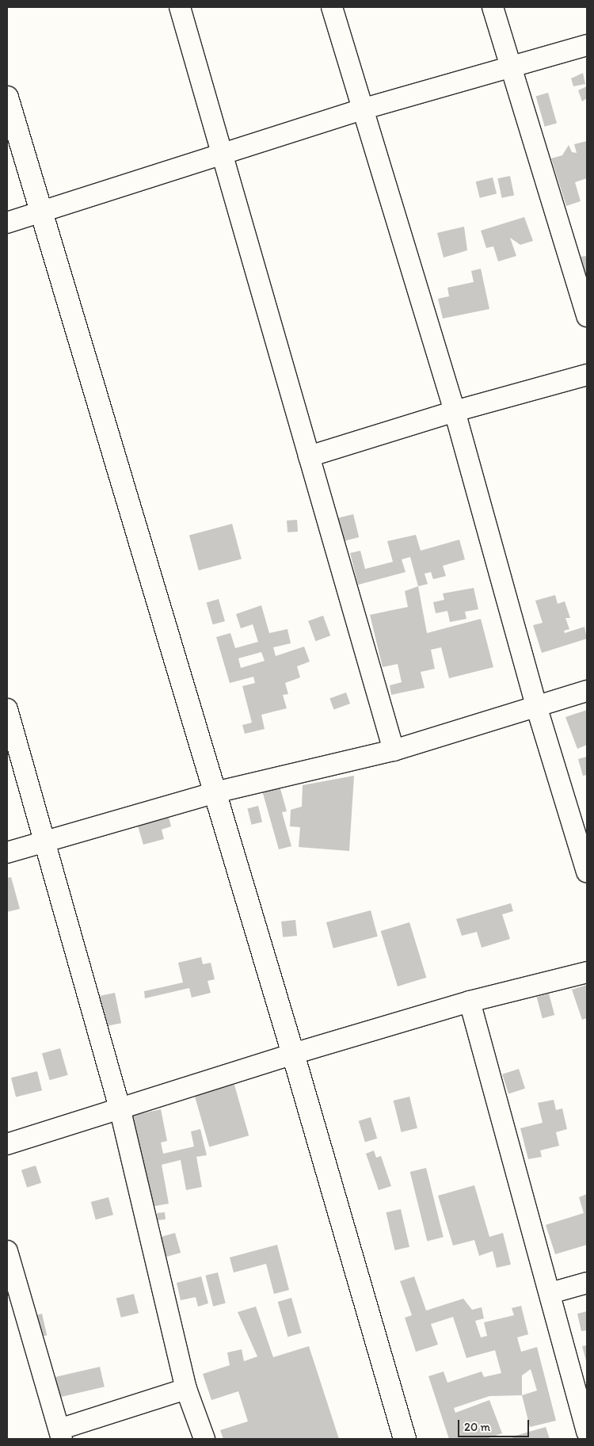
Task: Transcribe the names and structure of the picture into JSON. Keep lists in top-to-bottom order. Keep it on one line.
{"scale_bar":"20 m"}
